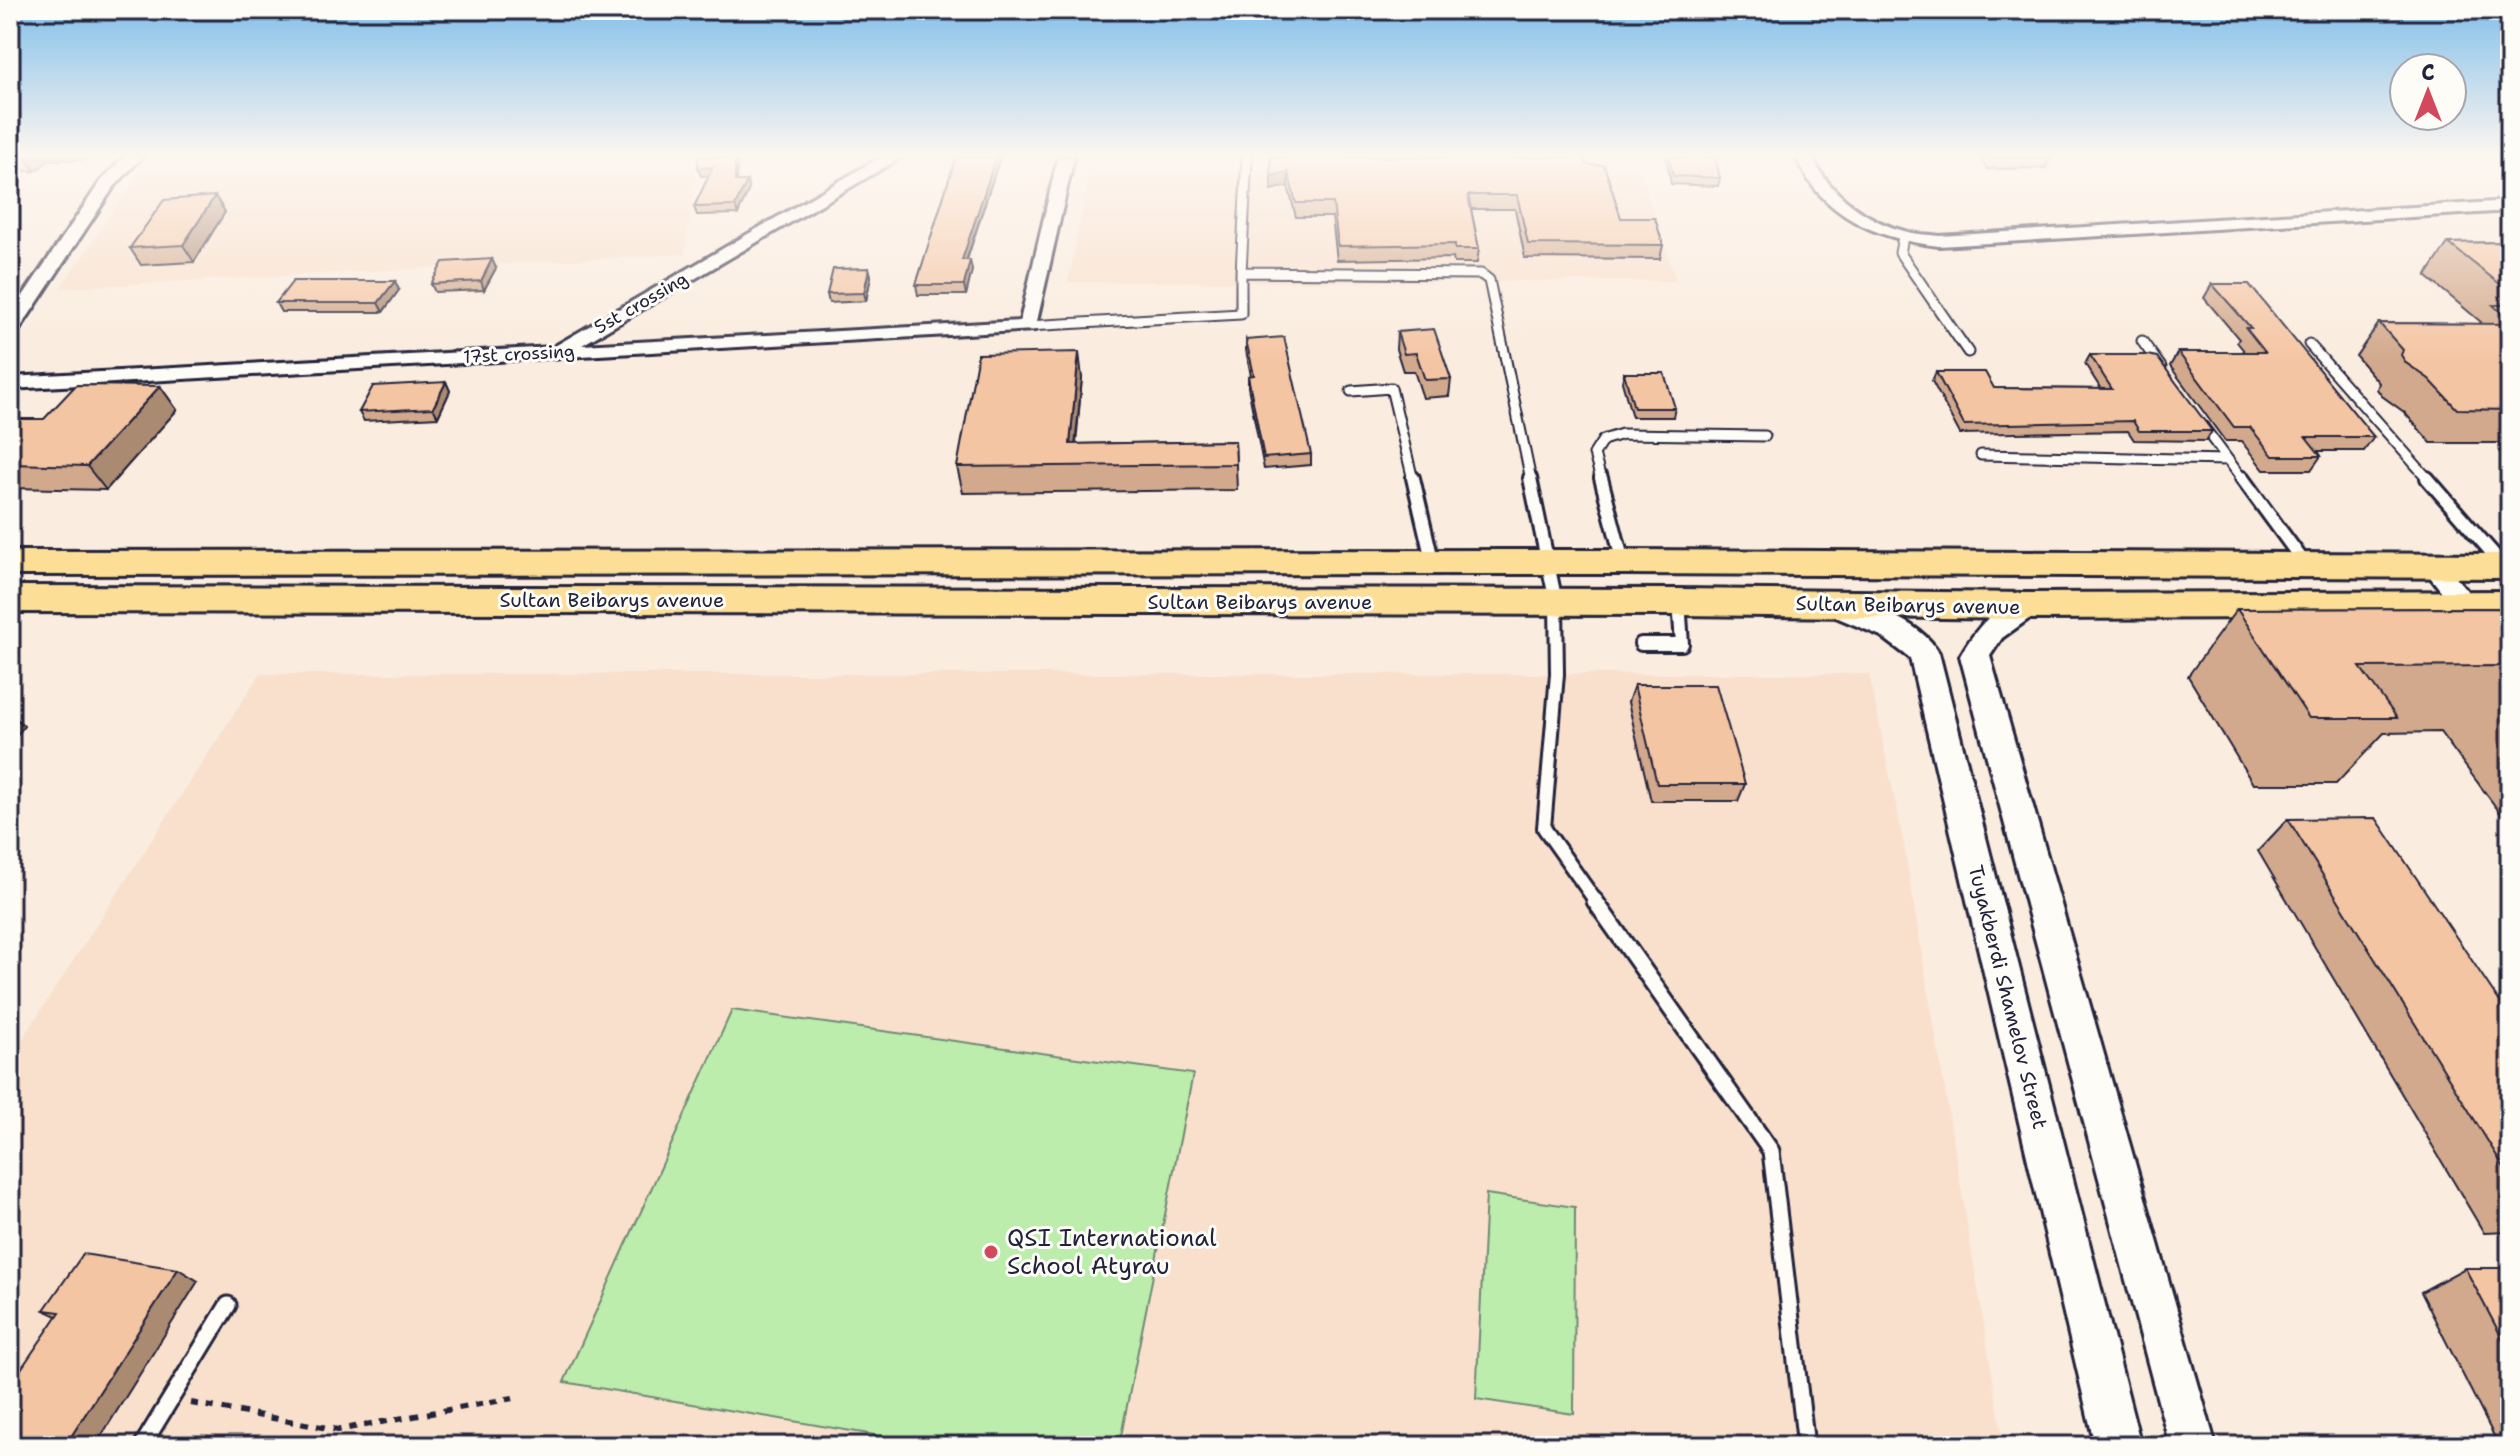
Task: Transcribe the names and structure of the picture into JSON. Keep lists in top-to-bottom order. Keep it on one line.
{"streets":{"main road":["Sultan Beibarys avenue"],"street":["5st crossing","17st crossing","Tuyakberdi Shamelov Street"]},"crossings":[["5st crossing","17st crossing"],["Sultan Beibarys avenue","Tuyakberdi Shamelov Street"]],"places":["QSI International School Atyrau"],"north":"top"}
